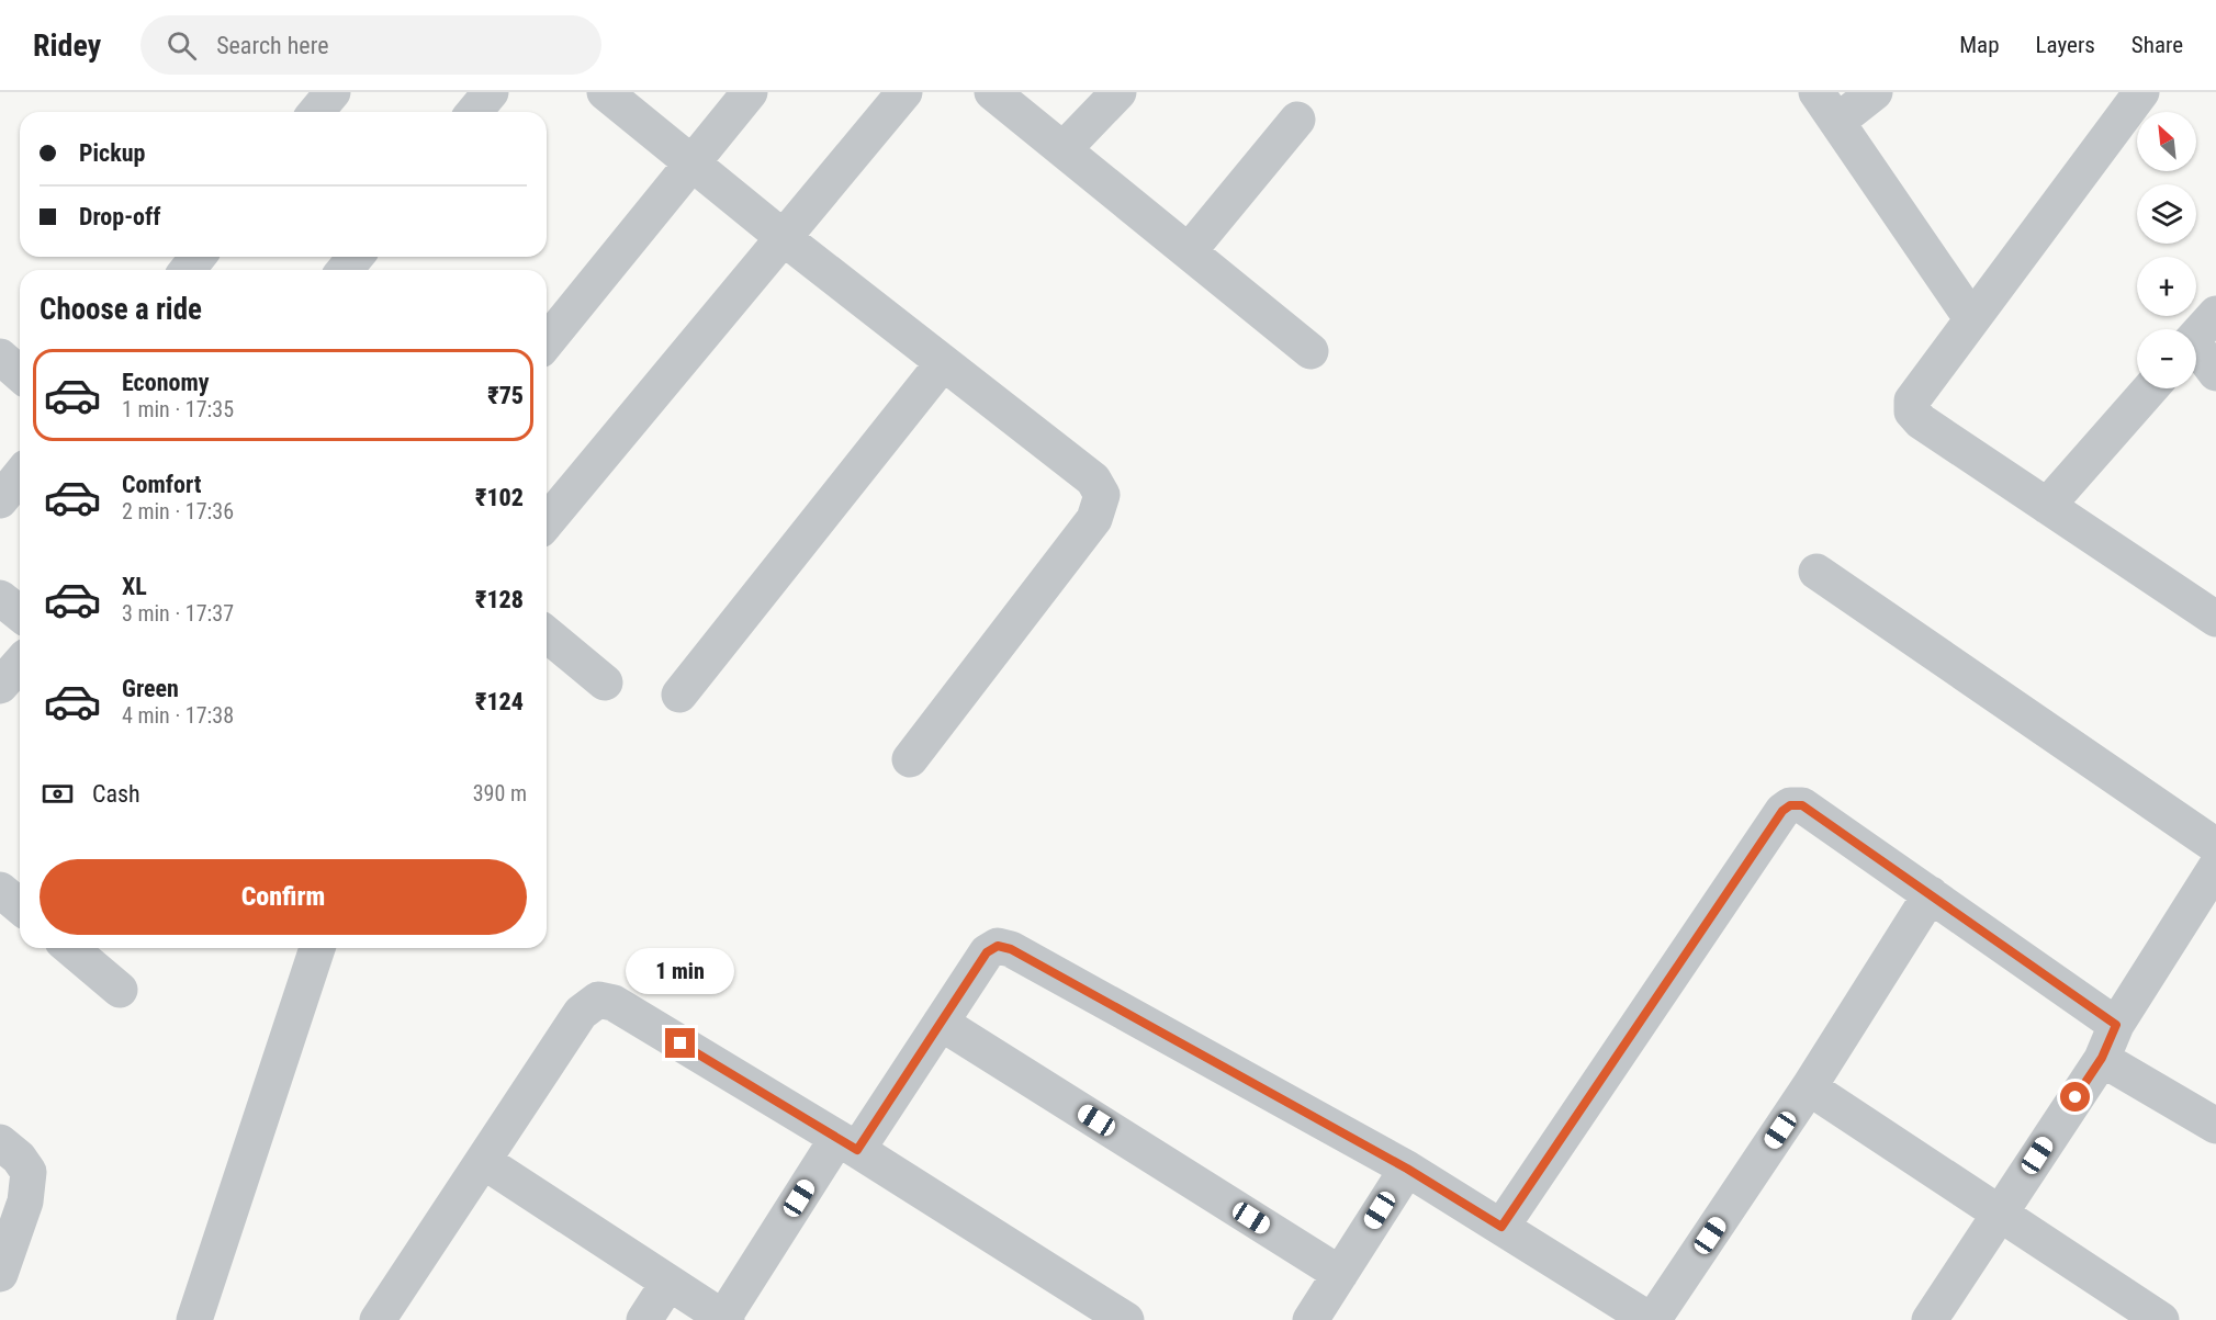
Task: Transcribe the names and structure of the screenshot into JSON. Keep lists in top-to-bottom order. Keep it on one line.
{"north":"top left","page":{"header":"Ridey","search":"Search here","nav":["Map","Layers","Share"],"map_buttons":["+","−"],"banner":["Pickup","Drop-off"],"heading":"Choose a ride","list":[{"name":"Economy","note":"1 min · 17:35","value":"₹75"},{"name":"Comfort","note":"2 min · 17:36","value":"₹102"},{"name":"XL","note":"3 min · 17:37","value":"₹128"},{"name":"Green","note":"4 min · 17:38","value":"₹124"}],"pay":["Cash","390 m"],"buttons":"Confirm","bubble":"1 min"}}
